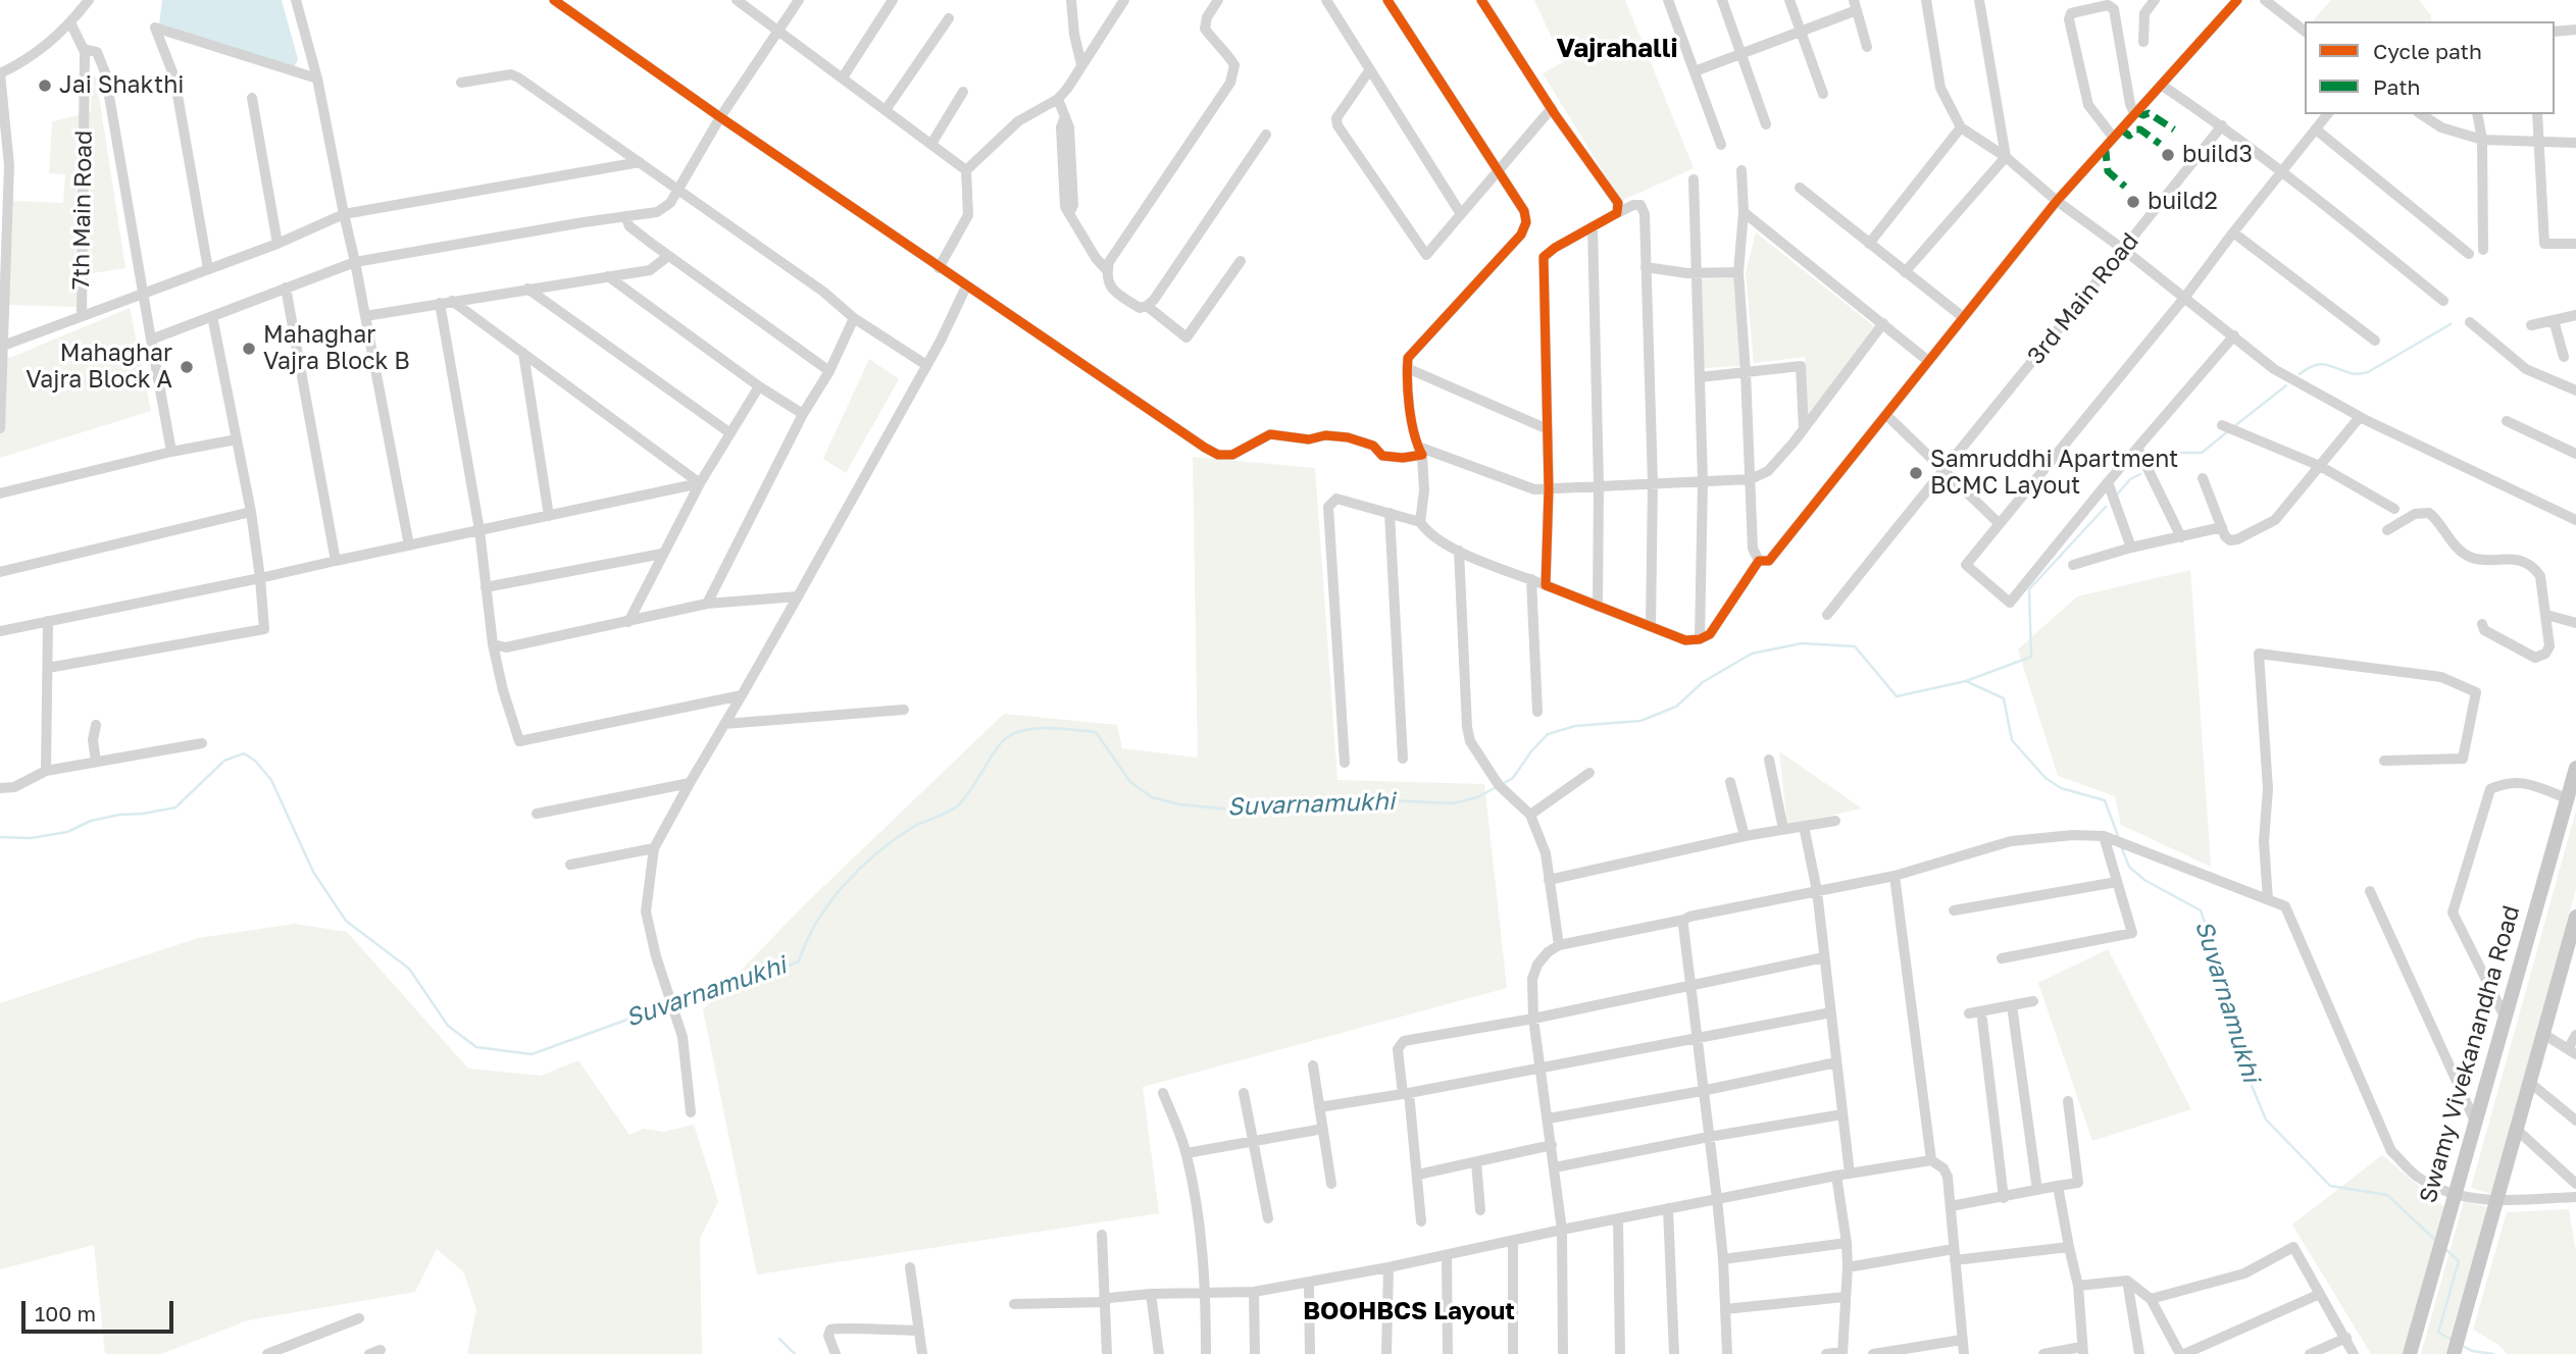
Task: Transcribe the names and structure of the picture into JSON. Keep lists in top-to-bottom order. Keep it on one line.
{"streets":{"main road":["Swamy Vivekanandha Road"],"street":["7th Main Road","3rd Main Road"]},"districts":["Vajrahalli","BOOHBCS Layout"],"water":["Suvarnamukhi"],"places":["Jai Shakthi","build3","build2","Mahaghar Vajra Block B","Mahaghar Vajra Block A","Samruddhi Apartment BCMC Layout"],"legend":["Cycle path","Path"],"scale_bar":"100 m"}
